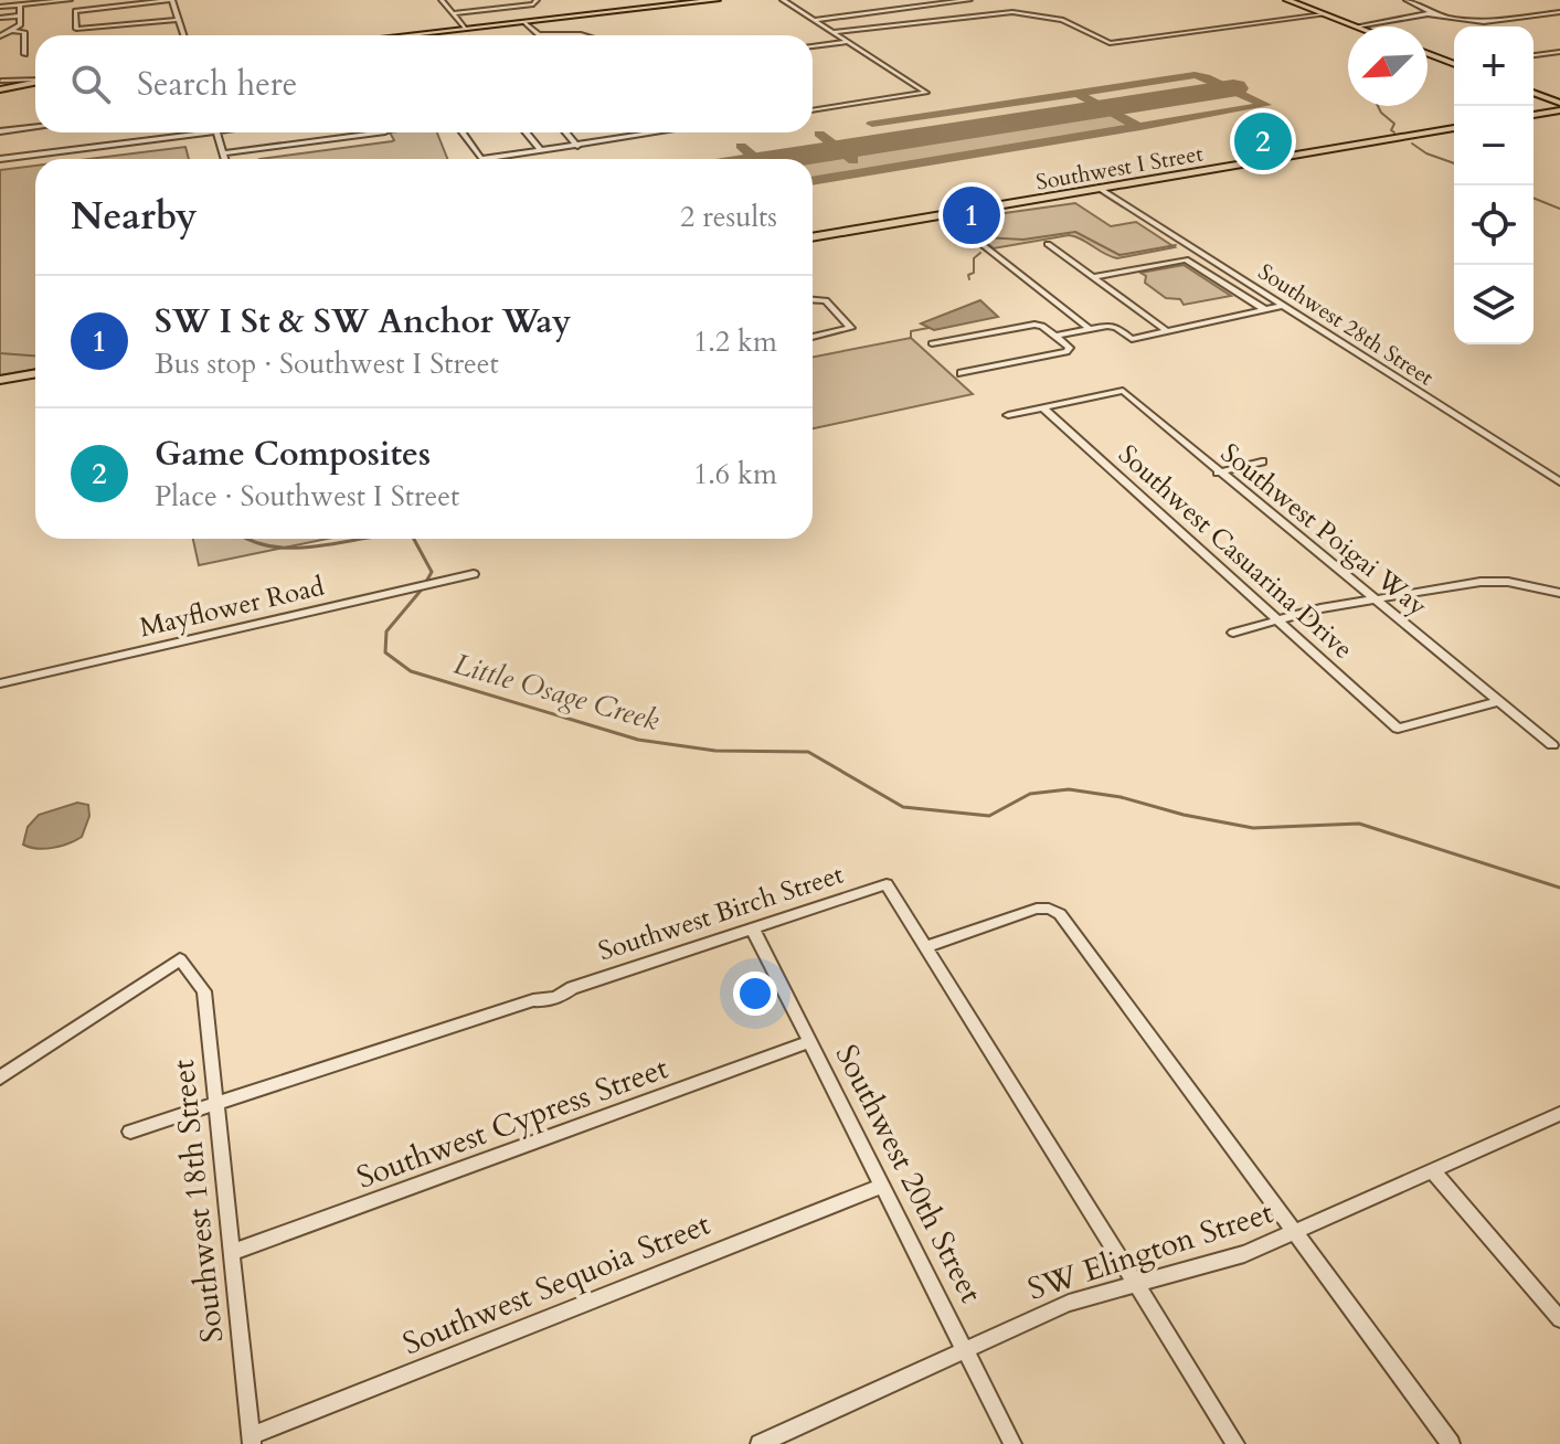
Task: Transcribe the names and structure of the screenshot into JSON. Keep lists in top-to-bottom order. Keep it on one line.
{"streets":{"main road":["Southwest I Street"],"street":["Southwest 28th Street","Southwest Poigai Way","Southwest Casuarina Drive","Mayflower Road","Southwest Birch Street","Southwest Cypress Street","Southwest 20th Street","Southwest 18th Street","SW Elington Street","Southwest Sequoia Street"]},"crossings":[["Southwest I Street","Southwest 28th Street"],["Southwest Poigai Way","Southwest Casuarina Drive"],["Southwest Birch Street","Southwest 20th Street"],["Southwest Birch Street","Southwest 18th Street"],["Southwest Cypress Street","Southwest 20th Street"],["Southwest Cypress Street","Southwest 18th Street"],["Southwest 20th Street","SW Elington Street"],["Southwest 20th Street","Southwest Sequoia Street"],["Southwest 18th Street","Southwest Sequoia Street"]],"water":["Little Osage Creek"],"north":"bottom left","page":{"map_buttons":["+","−"],"search":"Search here","pins":["2","1"],"heading":["Nearby","2 results"],"list":[{"mark":"1","name":"SW I St & SW Anchor Way","note":"Bus stop · Southwest I Street","value":"1.2 km"},{"mark":"2","name":"Game Composites","note":"Place · Southwest I Street","value":"1.6 km"}]}}
